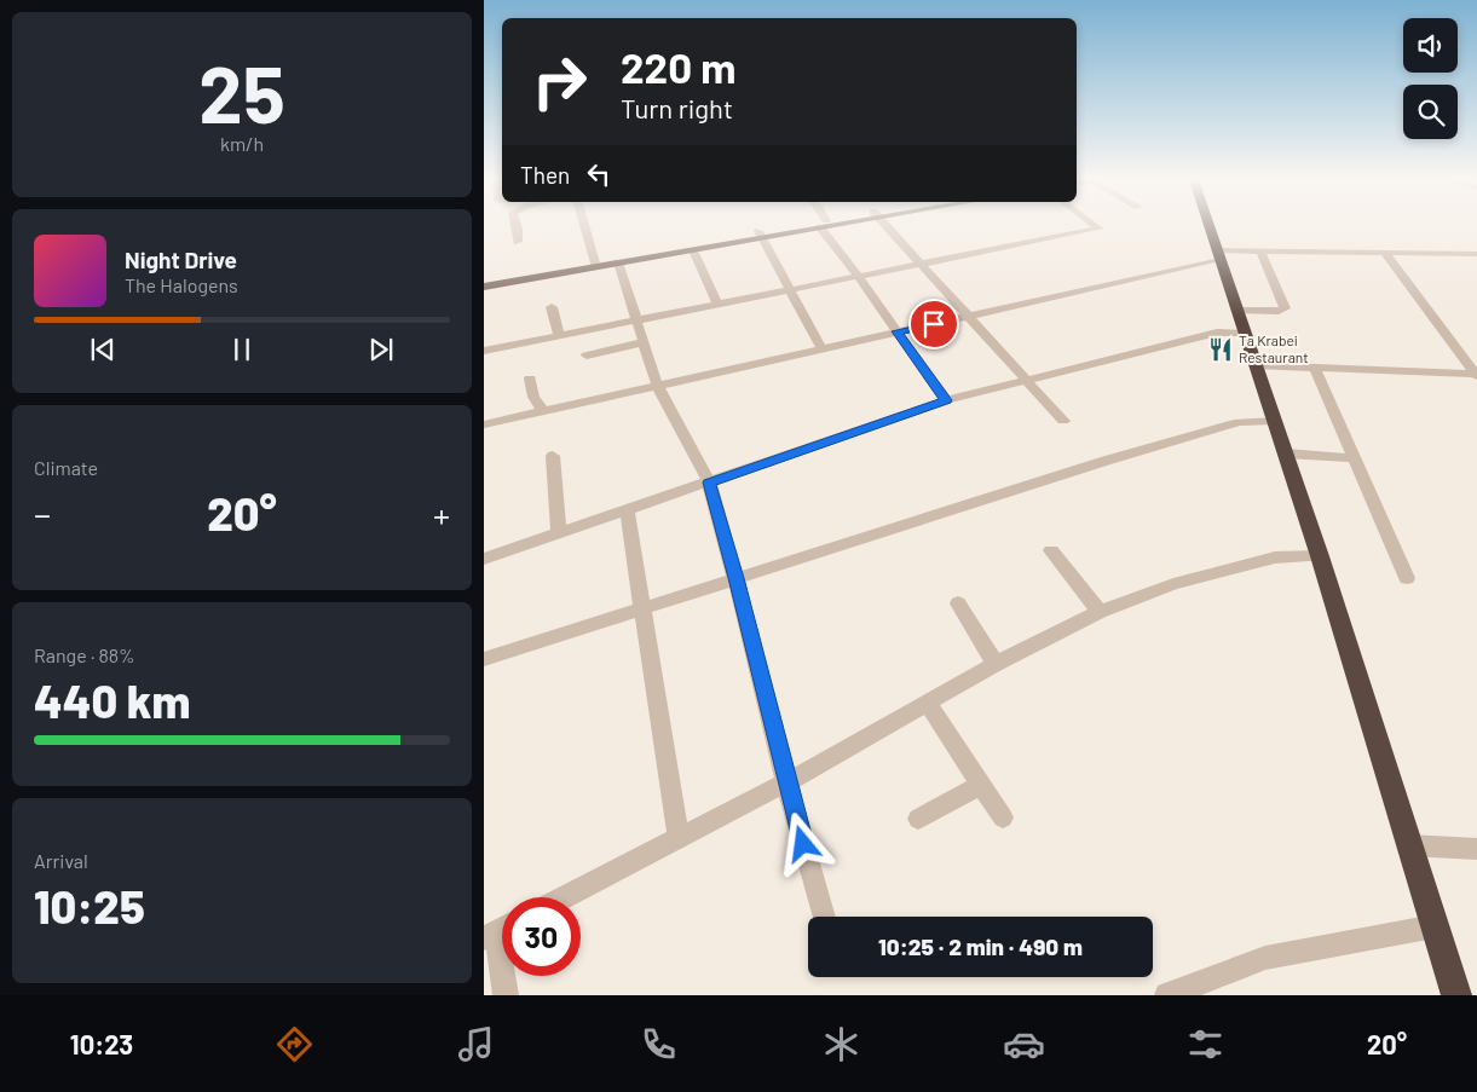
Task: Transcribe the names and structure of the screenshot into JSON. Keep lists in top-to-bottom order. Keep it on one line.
{"places":{"restaurant":["Ta Krabei Restaurant"]},"page":{"tile":[["25","km/h"],"Climate",["Range · 88%","440 km"],["Arrival","10:25"]],"turn":["220 m","Turn right"],"then":"Then","song":["Night Drive","The Halogens"],"heat":["−","20°","+"],"limit":"30","trip":"10:25 · 2 min · 490 m","tabs":["10:23","20°"]}}
